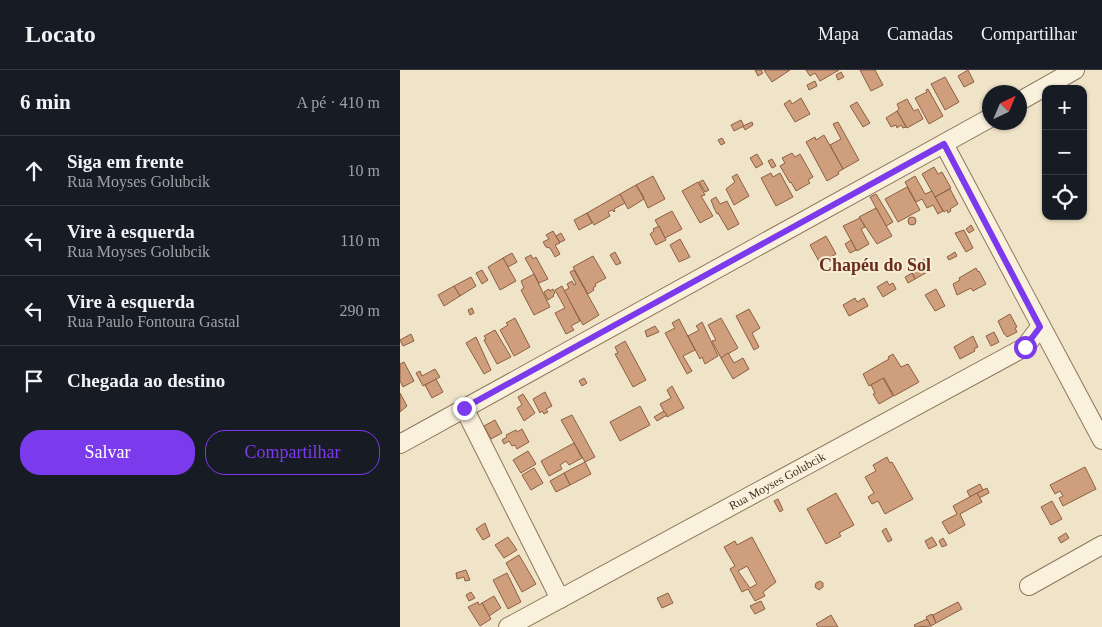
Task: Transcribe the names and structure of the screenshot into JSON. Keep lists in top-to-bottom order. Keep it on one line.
{"streets":{"street":["Rua Moyses Golubcik"]},"districts":["Chapéu do Sol"],"north":"top right","page":{"header":"Locato","nav":["Mapa","Camadas","Compartilhar"],"heading":["6 min","A pé · 410 m"],"map_buttons":["+","−"],"list":[["Siga em frente","Rua Moyses Golubcik","10 m"],["Vire à esquerda","Rua Moyses Golubcik","110 m"],["Vire à esquerda","Rua Paulo Fontoura Gastal","290 m"],"Chegada ao destino"],"buttons":["Salvar","Compartilhar"]}}
